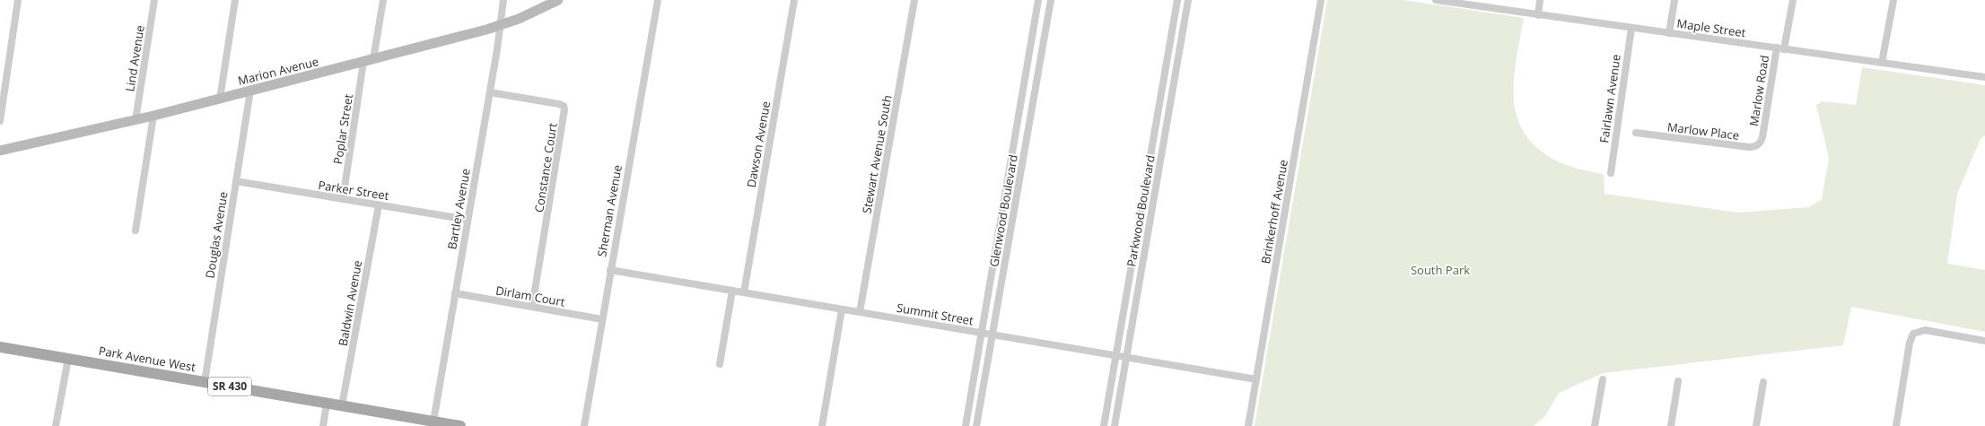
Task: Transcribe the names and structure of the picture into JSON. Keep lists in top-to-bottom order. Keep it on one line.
{"streets":{"main road":["Park Avenue West","SR 430"],"street":["Maple Street","Lind Avenue","Marion Avenue","Marlow Road","Fairlawn Avenue","Poplar Street","Marlow Place","Dawson Avenue","Stewart Avenue South","Constance Court","Parker Street","Bartley Avenue","Sherman Avenue","Glenwood Boulevard","Parkwood Boulevard","Brinkerhoff Avenue","Douglas Avenue","Dirlam Court","Baldwin Avenue","Summit Street"]},"crossings":[["Maple Street","Marlow Road"],["Maple Street","Fairlawn Avenue"],["Lind Avenue","Marion Avenue"],["Marion Avenue","Poplar Street"],["Marion Avenue","Bartley Avenue"],["Marion Avenue","Douglas Avenue"],["Marlow Road","Marlow Place"],["Poplar Street","Parker Street"],["Dawson Avenue","Summit Street"],["Stewart Avenue South","Summit Street"],["Constance Court","Bartley Avenue"],["Constance Court","Dirlam Court"],["Parker Street","Bartley Avenue"],["Parker Street","Douglas Avenue"],["Parker Street","Baldwin Avenue"],["Bartley Avenue","Dirlam Court"],["Bartley Avenue","Park Avenue West"],["Sherman Avenue","Dirlam Court"],["Sherman Avenue","Summit Street"],["Glenwood Boulevard","Summit Street"],["Parkwood Boulevard","Summit Street"],["Brinkerhoff Avenue","Summit Street"],["Douglas Avenue","Park Avenue West"],["Baldwin Avenue","Park Avenue West"]],"parks":["South Park"]}
